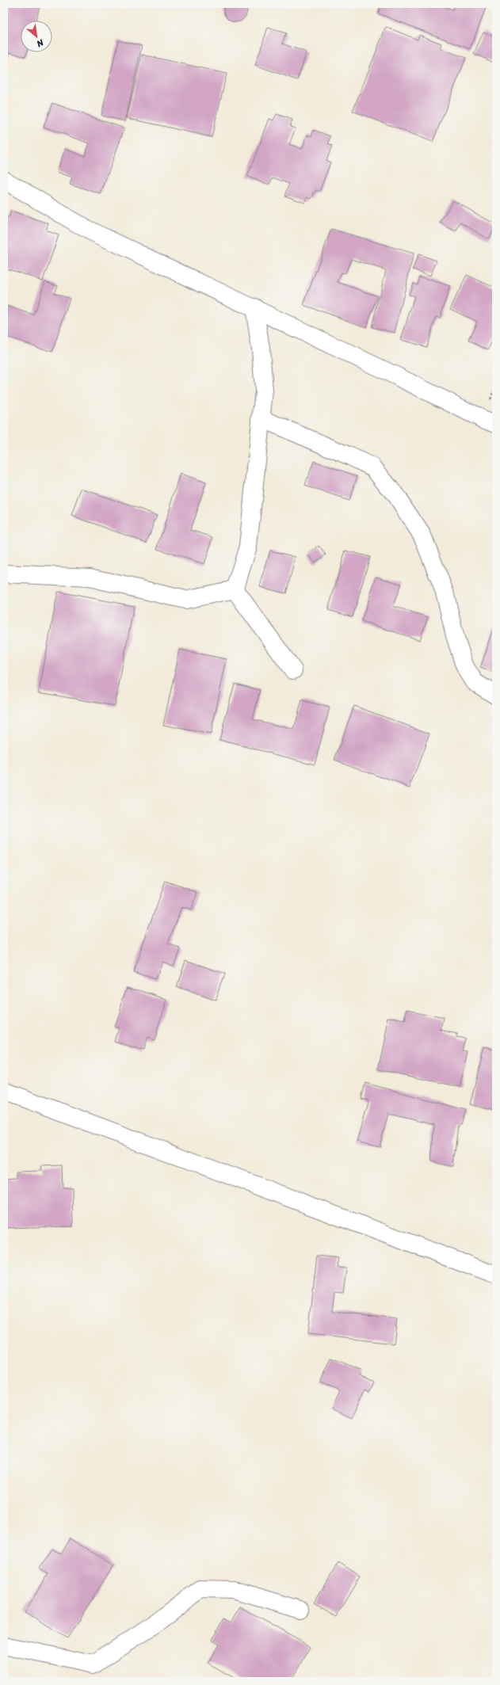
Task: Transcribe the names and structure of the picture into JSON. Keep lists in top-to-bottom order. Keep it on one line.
{"north":"bottom right"}
